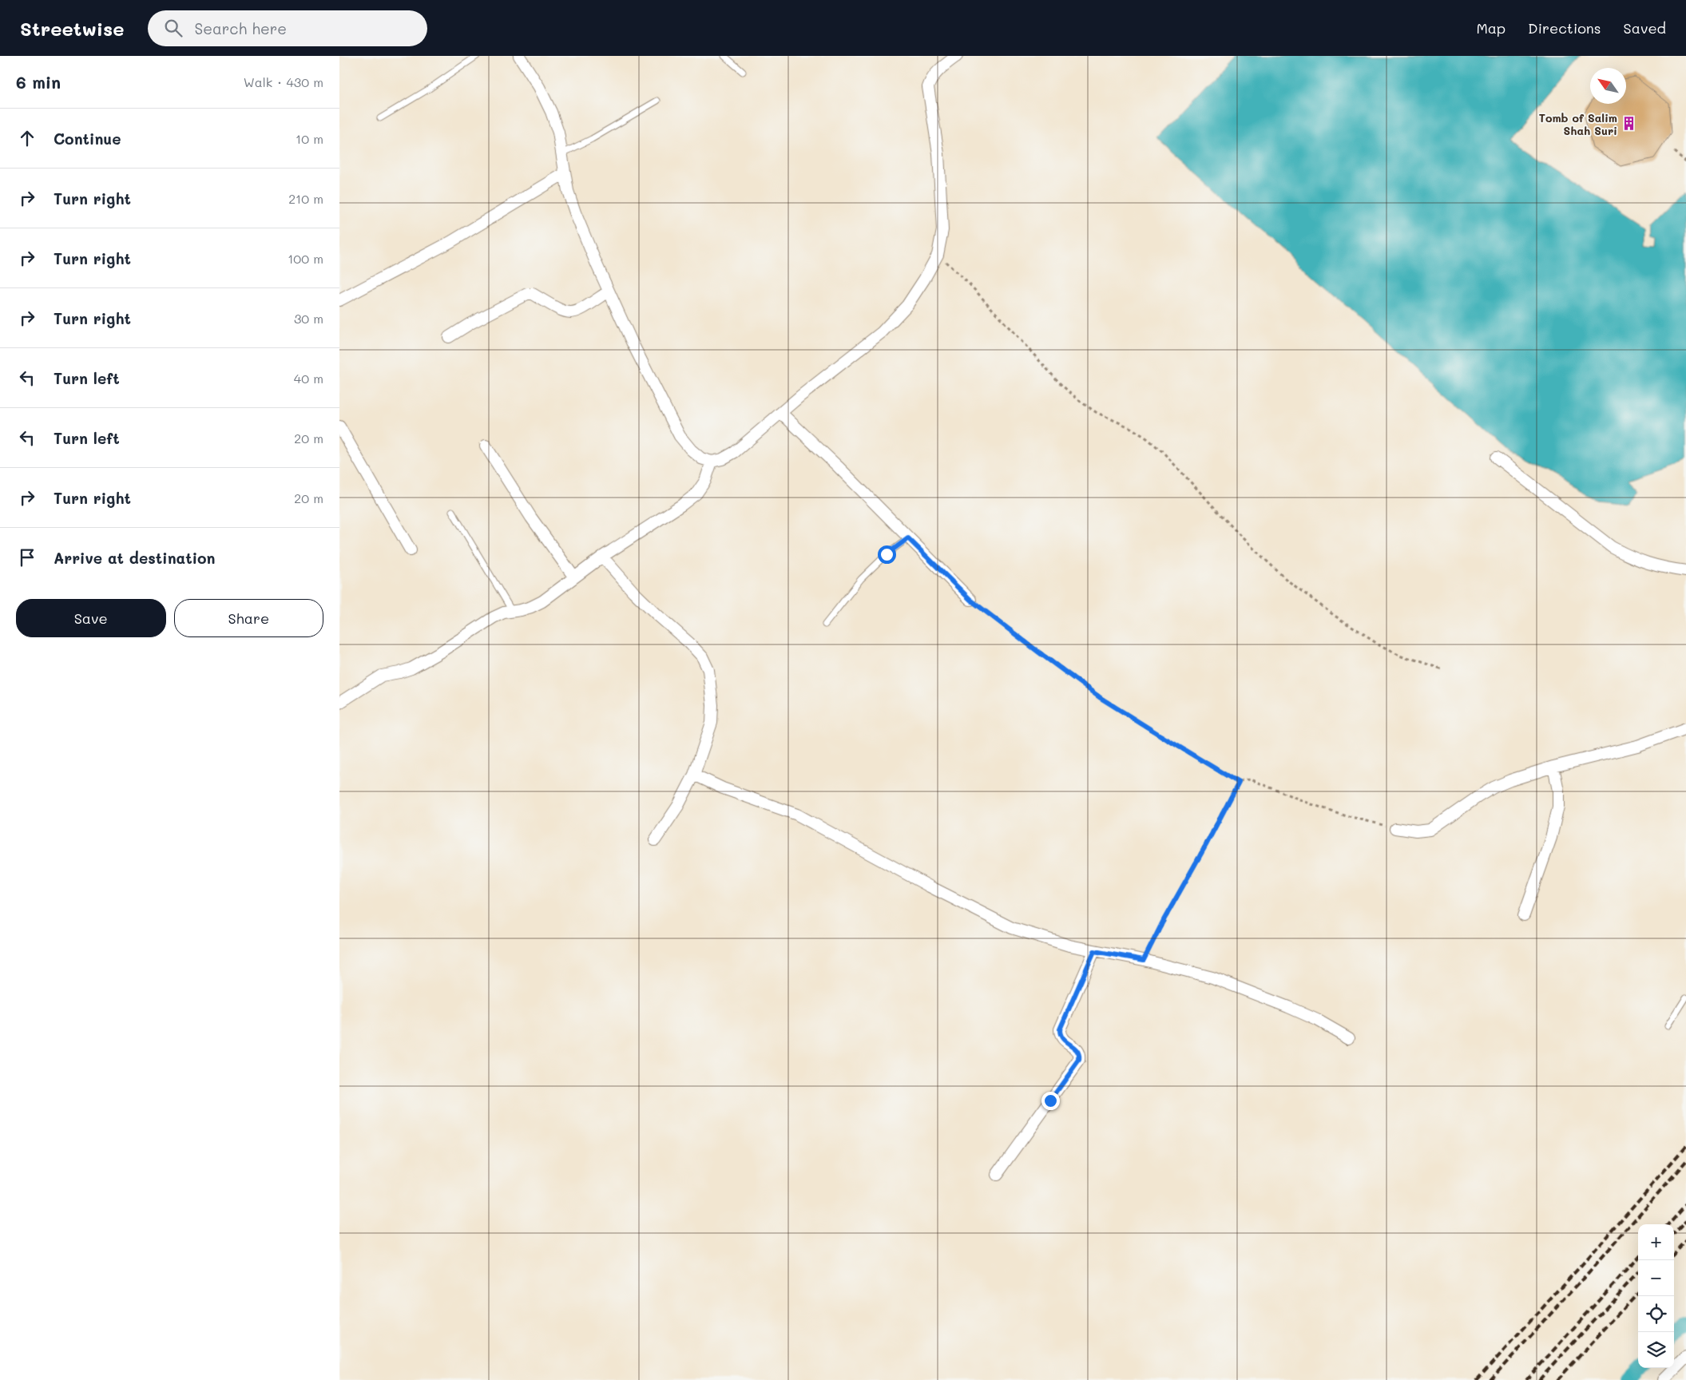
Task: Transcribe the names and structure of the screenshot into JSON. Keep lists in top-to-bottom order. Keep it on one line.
{"places":{"building":["Tomb of Salim Shah Suri"]},"north":"top left","page":{"header":"Streetwise","search":"Search here","nav":["Map","Directions","Saved"],"heading":["6 min","Walk · 430 m"],"list":[["Continue","10 m"],["Turn right","210 m"],["Turn right","100 m"],["Turn right","30 m"],["Turn left","40 m"],["Turn left","20 m"],["Turn right","20 m"],"Arrive at destination"],"buttons":["Save","Share"],"map_buttons":["+","−"]}}
